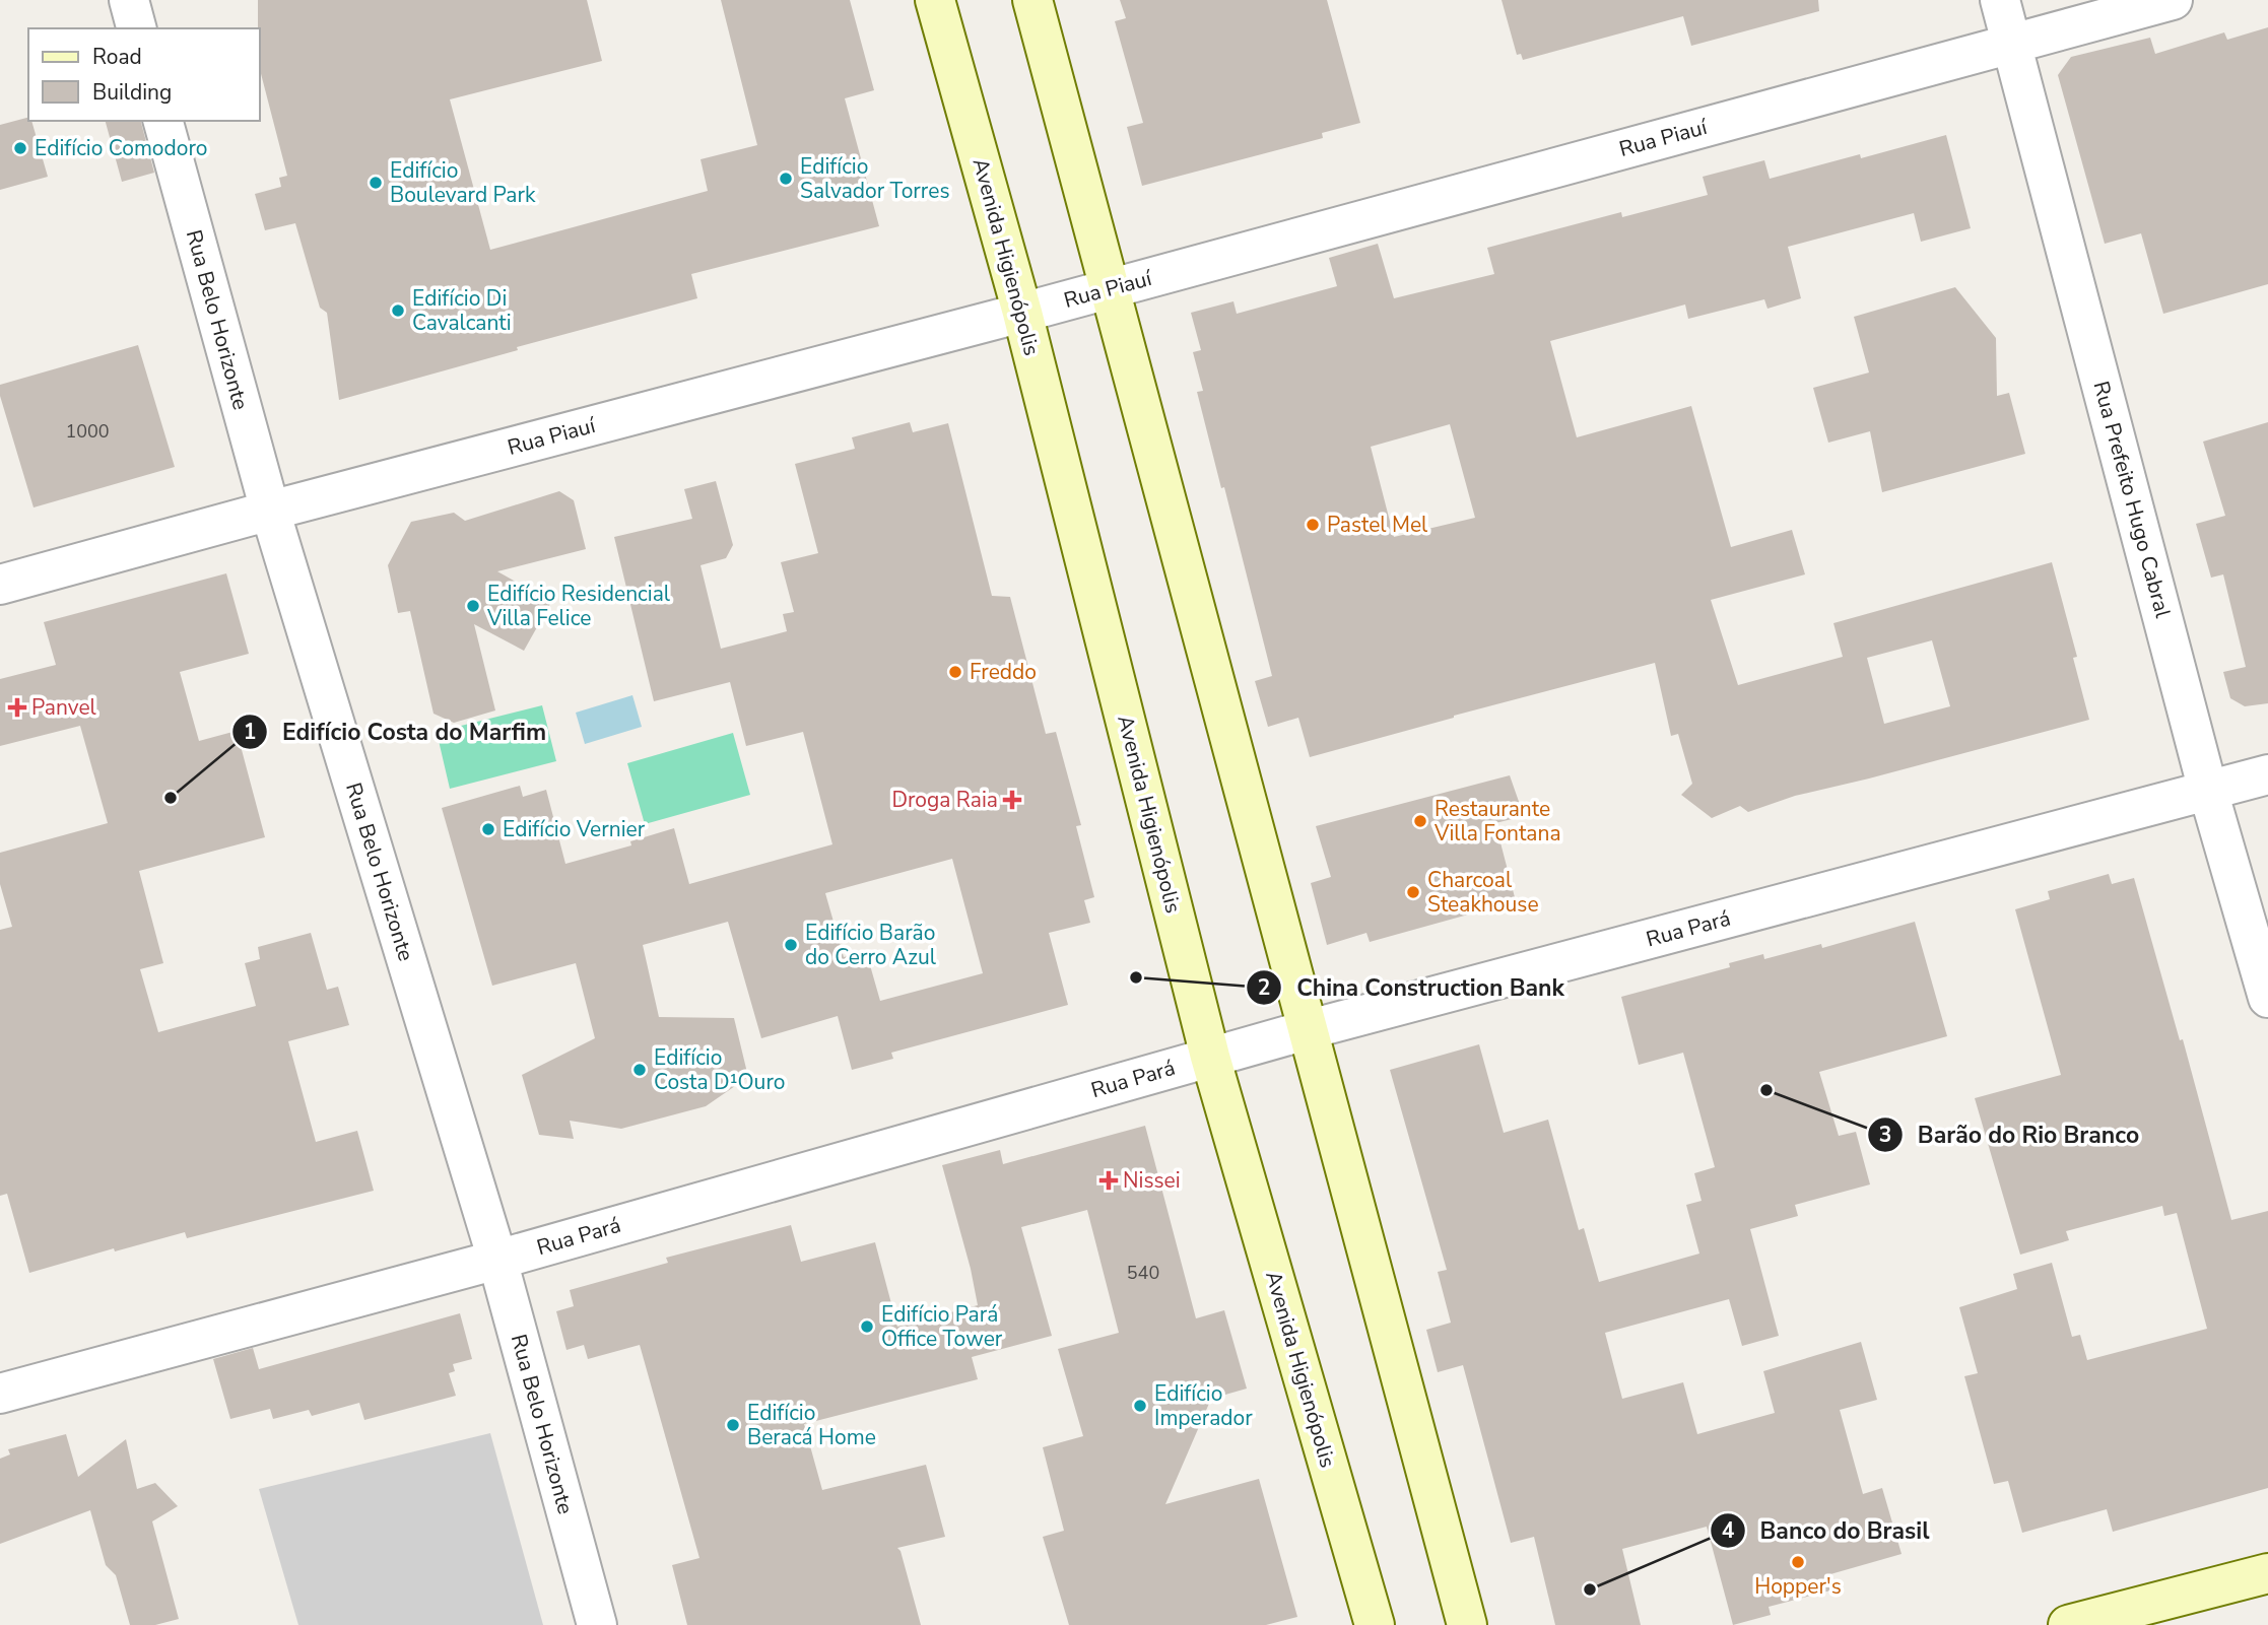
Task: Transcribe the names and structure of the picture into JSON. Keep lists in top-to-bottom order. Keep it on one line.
{"streets":{"main road":["Avenida Higienópolis"],"street":["Rua Piauí","Rua Belo Horizonte","Rua Prefeito Hugo Cabral","Rua Pará"]},"crossings":[["Rua Piauí","Avenida Higienópolis"],["Rua Piauí","Rua Belo Horizonte"],["Rua Piauí","Rua Prefeito Hugo Cabral"],["Avenida Higienópolis","Rua Pará"],["Rua Belo Horizonte","Rua Pará"],["Rua Prefeito Hugo Cabral","Rua Pará"]],"places":{"other":["Edifício Comodoro","Edifício Salvador Torres","Edifício Boulevard Park","Edifício Di Cavalcanti","Pastel Mel","Edifício Residencial Villa Felice","Freddo","Edifício Costa do Marfim","Restaurante Villa Fontana","Edifício Vernier","Charcoal Steakhouse","Edifício Barão do Cerro Azul","China Construction Bank","Edifício Costa D¹Ouro","Barão do Rio Branco","Edifício Pará Office Tower","Edifício Imperador","Edifício Beracá Home","Hopper's","Banco do Brasil"],"health":["Panvel","Droga Raia","Nissei"]},"house_numbers":["1000","540"],"legend":["Road","Building"]}
